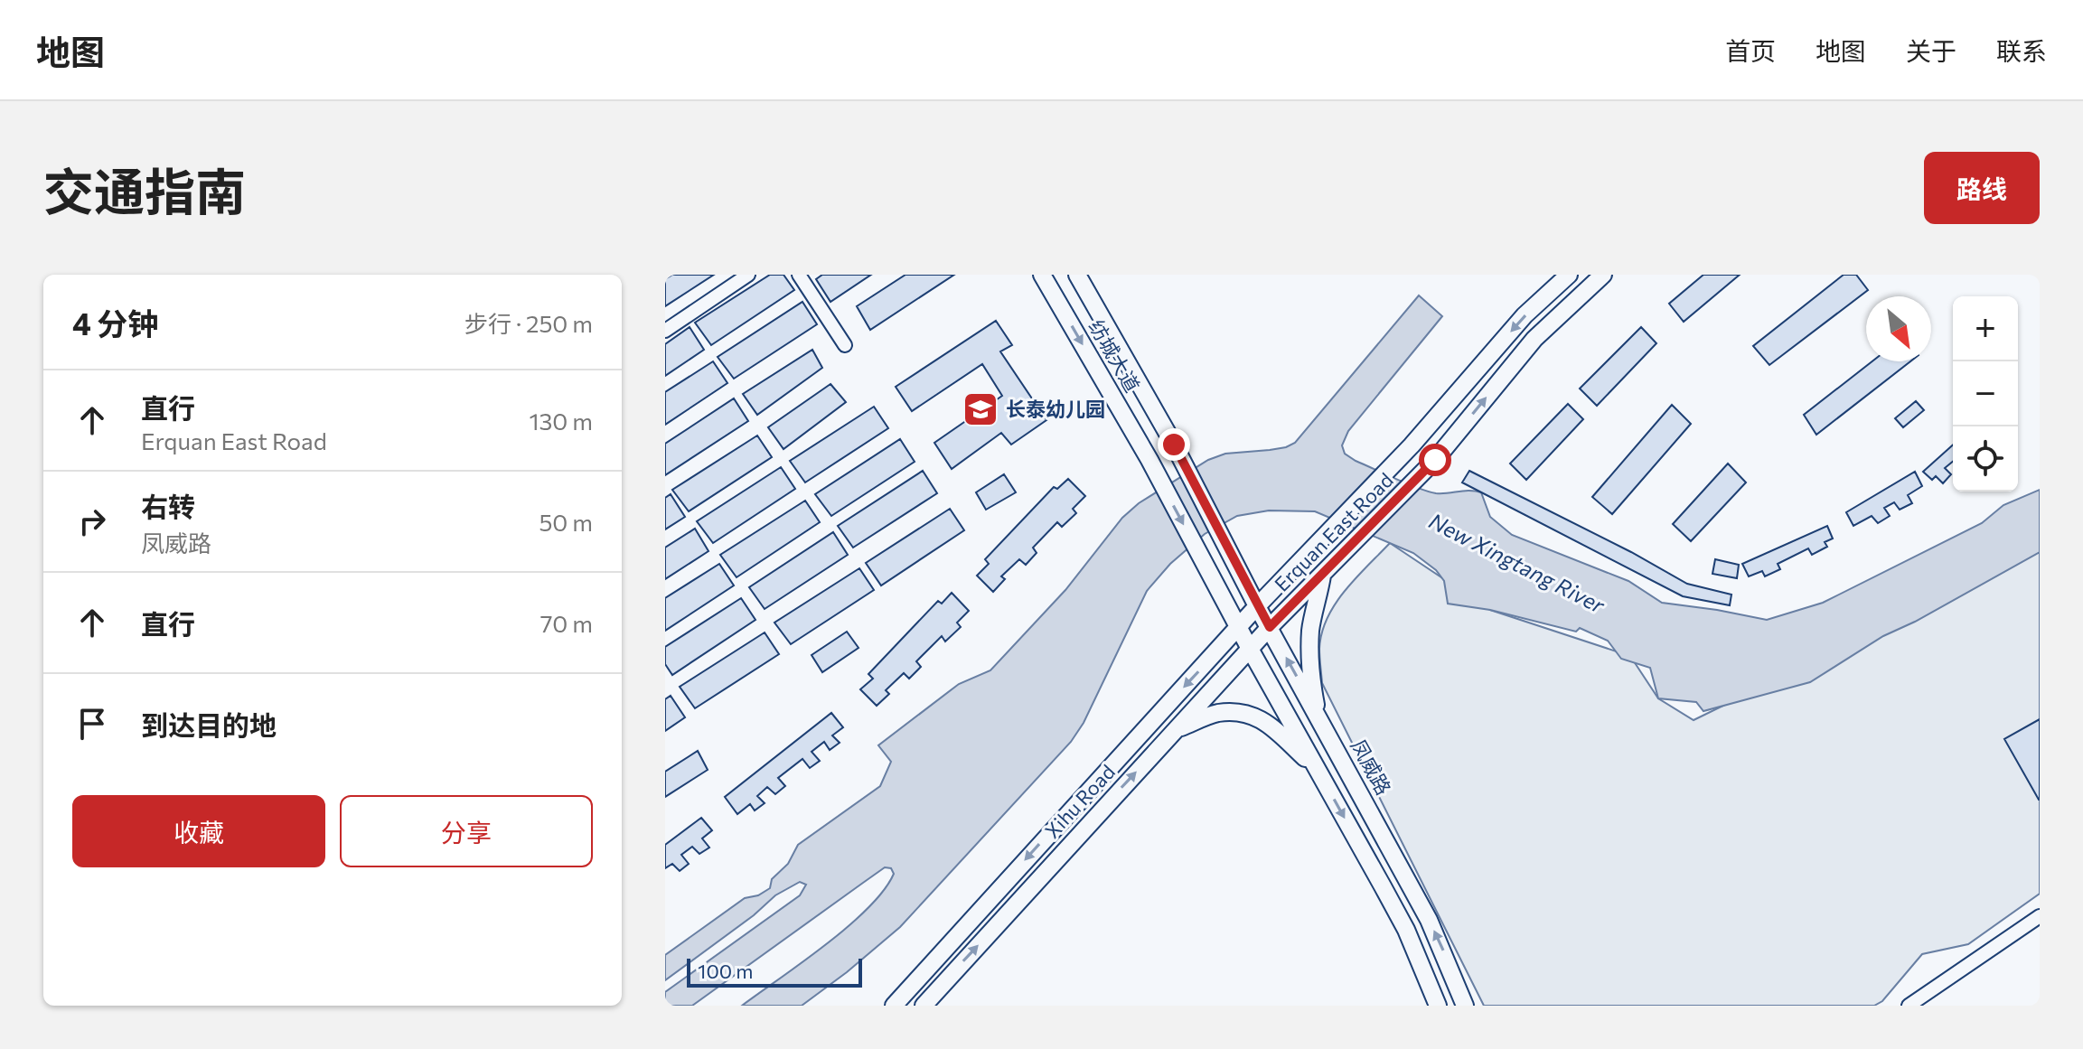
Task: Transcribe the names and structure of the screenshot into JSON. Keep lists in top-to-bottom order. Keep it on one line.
{"streets":{"main road":["纺城大道","Erquan East Road","凤威路","Xihu Road"]},"crossings":[["纺城大道","Erquan East Road"],["纺城大道","凤威路"],["纺城大道","Xihu Road"],["Erquan East Road","凤威路"],["Erquan East Road","Xihu Road"],["凤威路","Xihu Road"]],"water":["New Xingtang River"],"places":{"school or university":["长泰幼儿园"]},"scale_bar":"100 m","north":"bottom right","page":{"header":"地图","nav":["首页","地图","关于","联系"],"title":"交通指南","buttons":["路线",["收藏","分享"]],"heading":["4 分钟","步行 · 250 m"],"map_buttons":["+","−"],"list":[["直行","Erquan East Road","130 m"],["右转","凤威路","50 m"],["直行","70 m"],"到达目的地"],"scale":"100 m"}}
